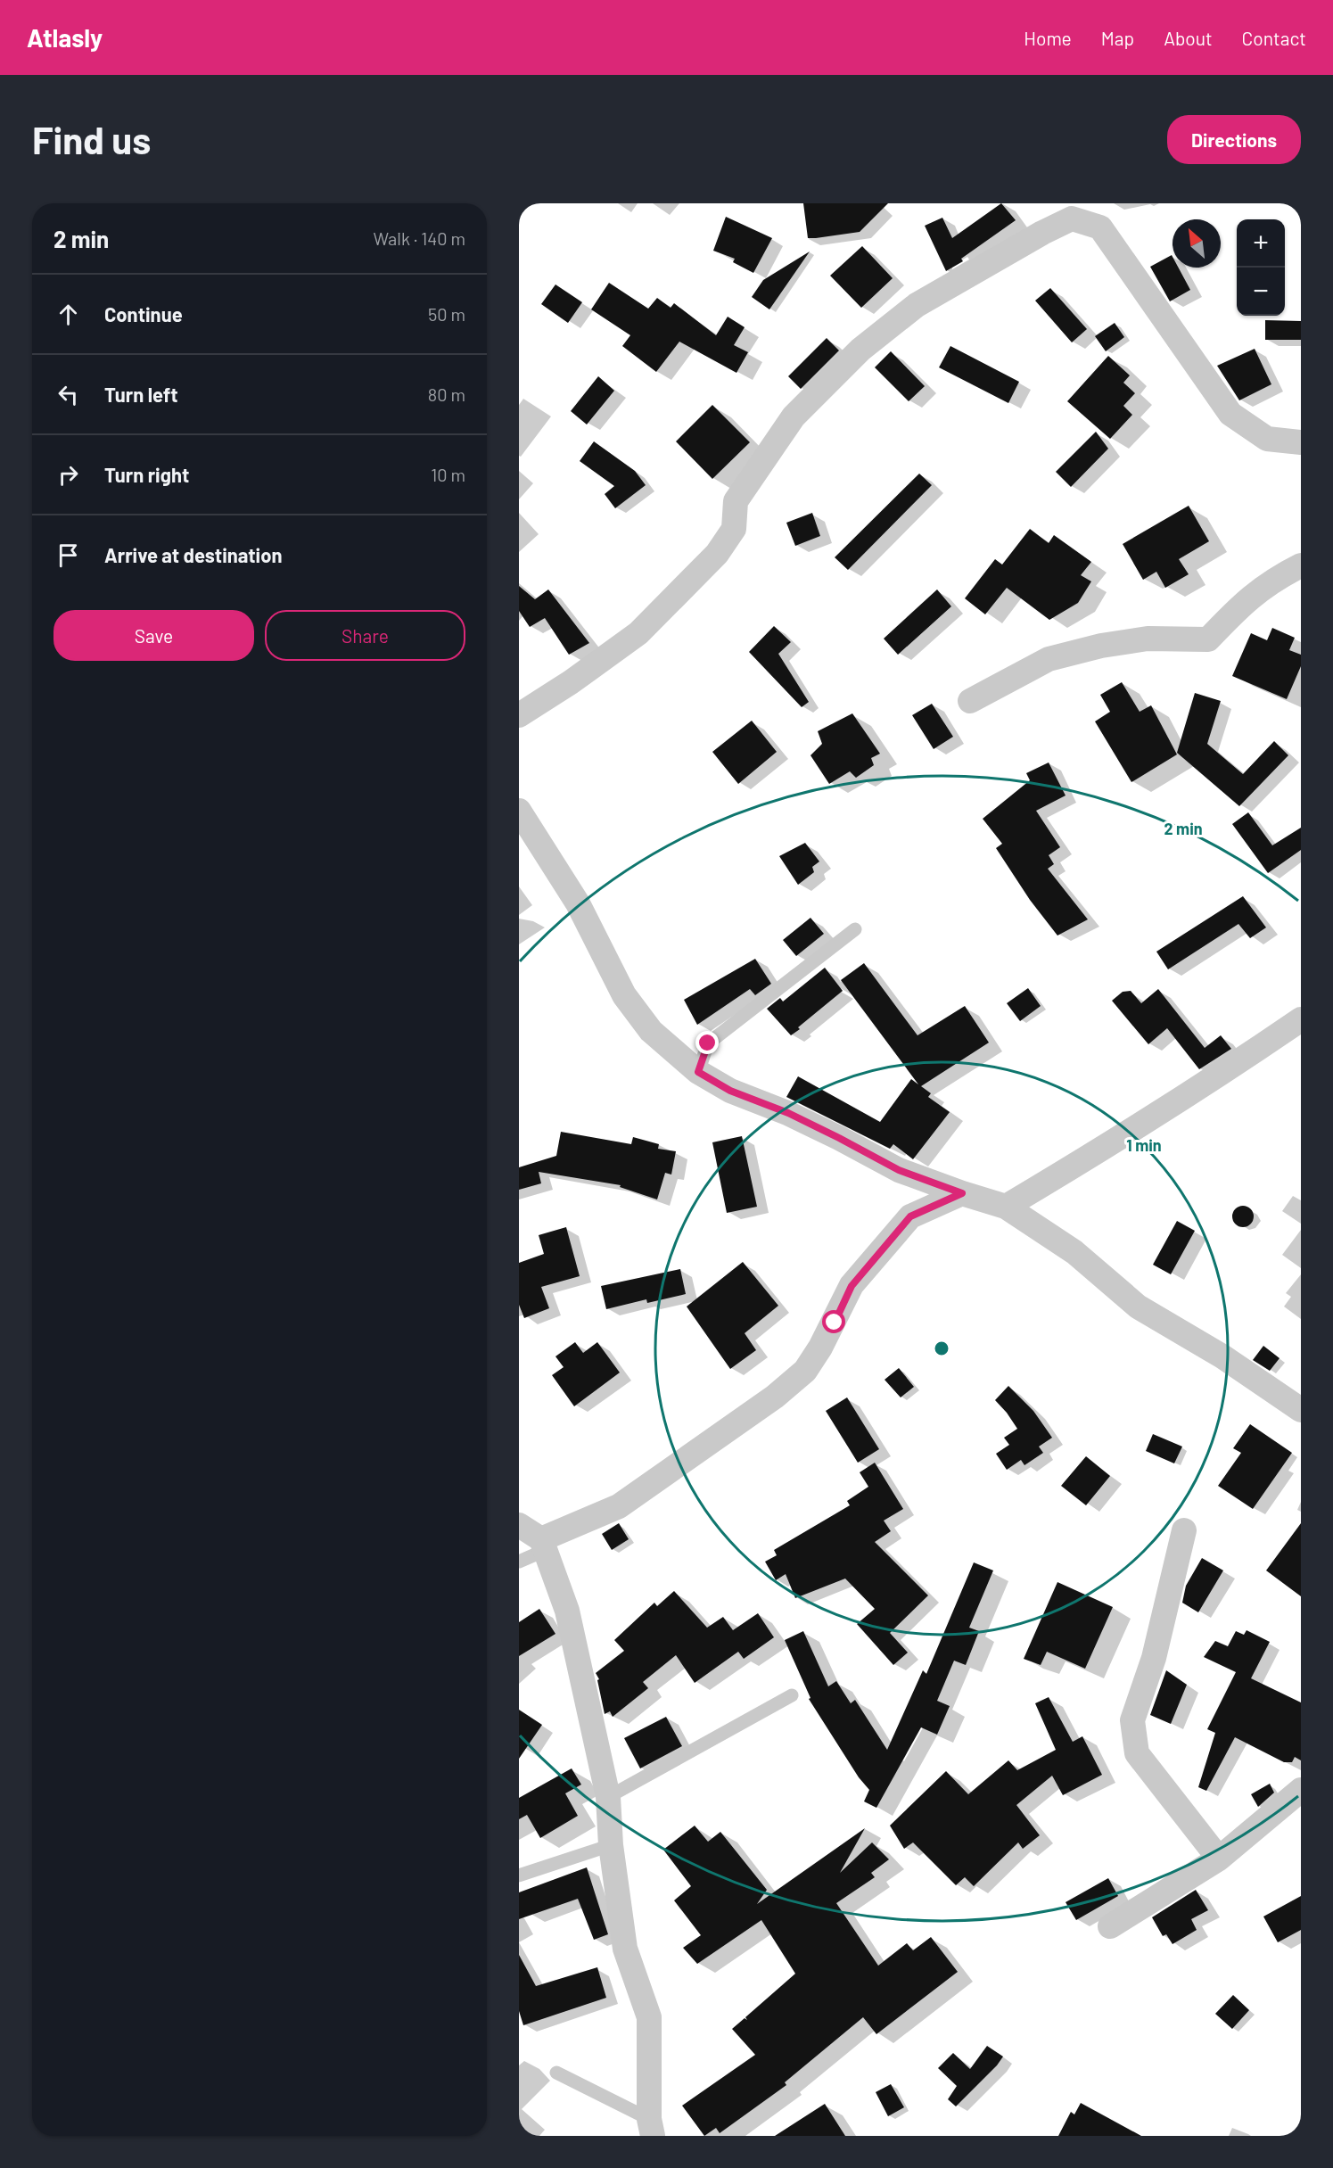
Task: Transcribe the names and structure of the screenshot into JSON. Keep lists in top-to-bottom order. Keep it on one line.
{"north":"top left","page":{"header":"Atlasly","nav":["Home","Map","About","Contact"],"buttons":["Directions",["Save","Share"]],"title":"Find us","heading":["2 min","Walk · 140 m"],"map_buttons":["+","−"],"list":[["Continue","50 m"],["Turn left","80 m"],["Turn right","10 m"],"Arrive at destination"]},"rings":["2 min","1 min"]}
